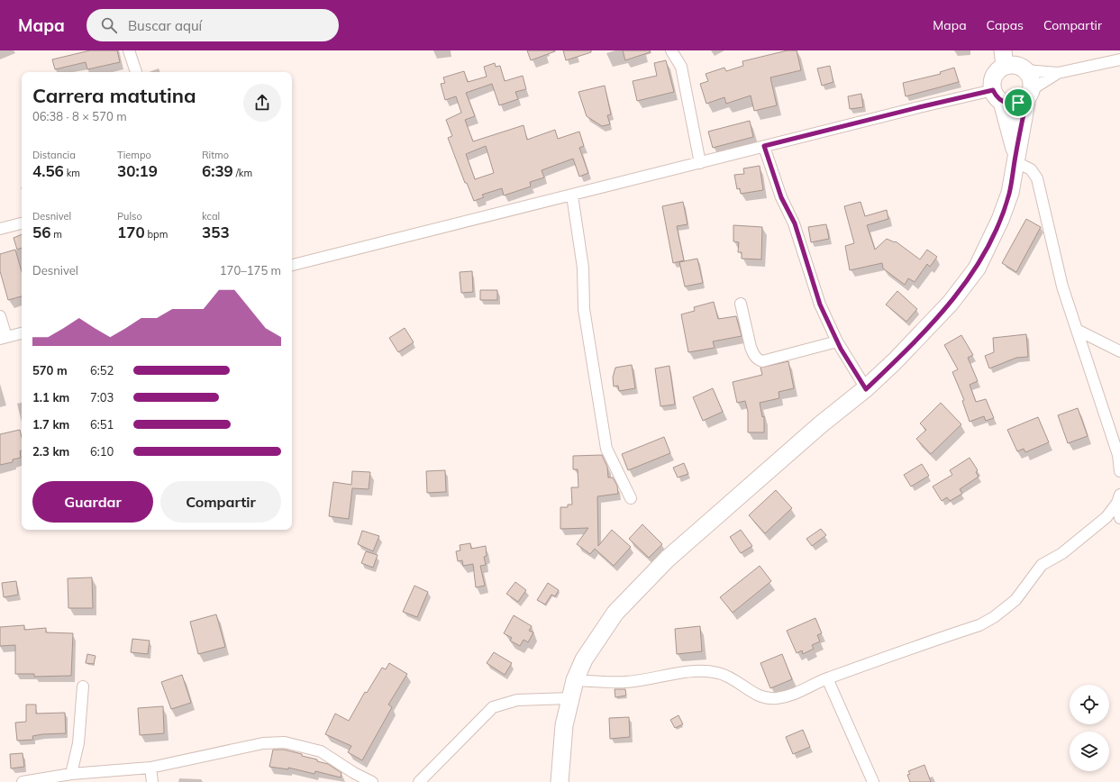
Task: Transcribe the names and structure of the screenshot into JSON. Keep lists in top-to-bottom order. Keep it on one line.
{"page":{"header":"Mapa","search":"Buscar aquí","nav":["Mapa","Capas","Compartir"],"heading":["Carrera matutina","06:38 · 8 × 570 m"],"stats":[["Distancia","4.56 km"],["Tiempo","30:19"],["Ritmo","6:39 /km"],["Desnivel","56 m"],["Pulso","170 bpm"],["kcal","353"]],"chart":["Desnivel","170–175 m"],"list":[{"name":"570 m","note":"6:52"},{"name":"1.1 km","note":"7:03"},{"name":"1.7 km","note":"6:51"},{"name":"2.3 km","note":"6:10"}],"buttons":["Guardar","Compartir"]}}
